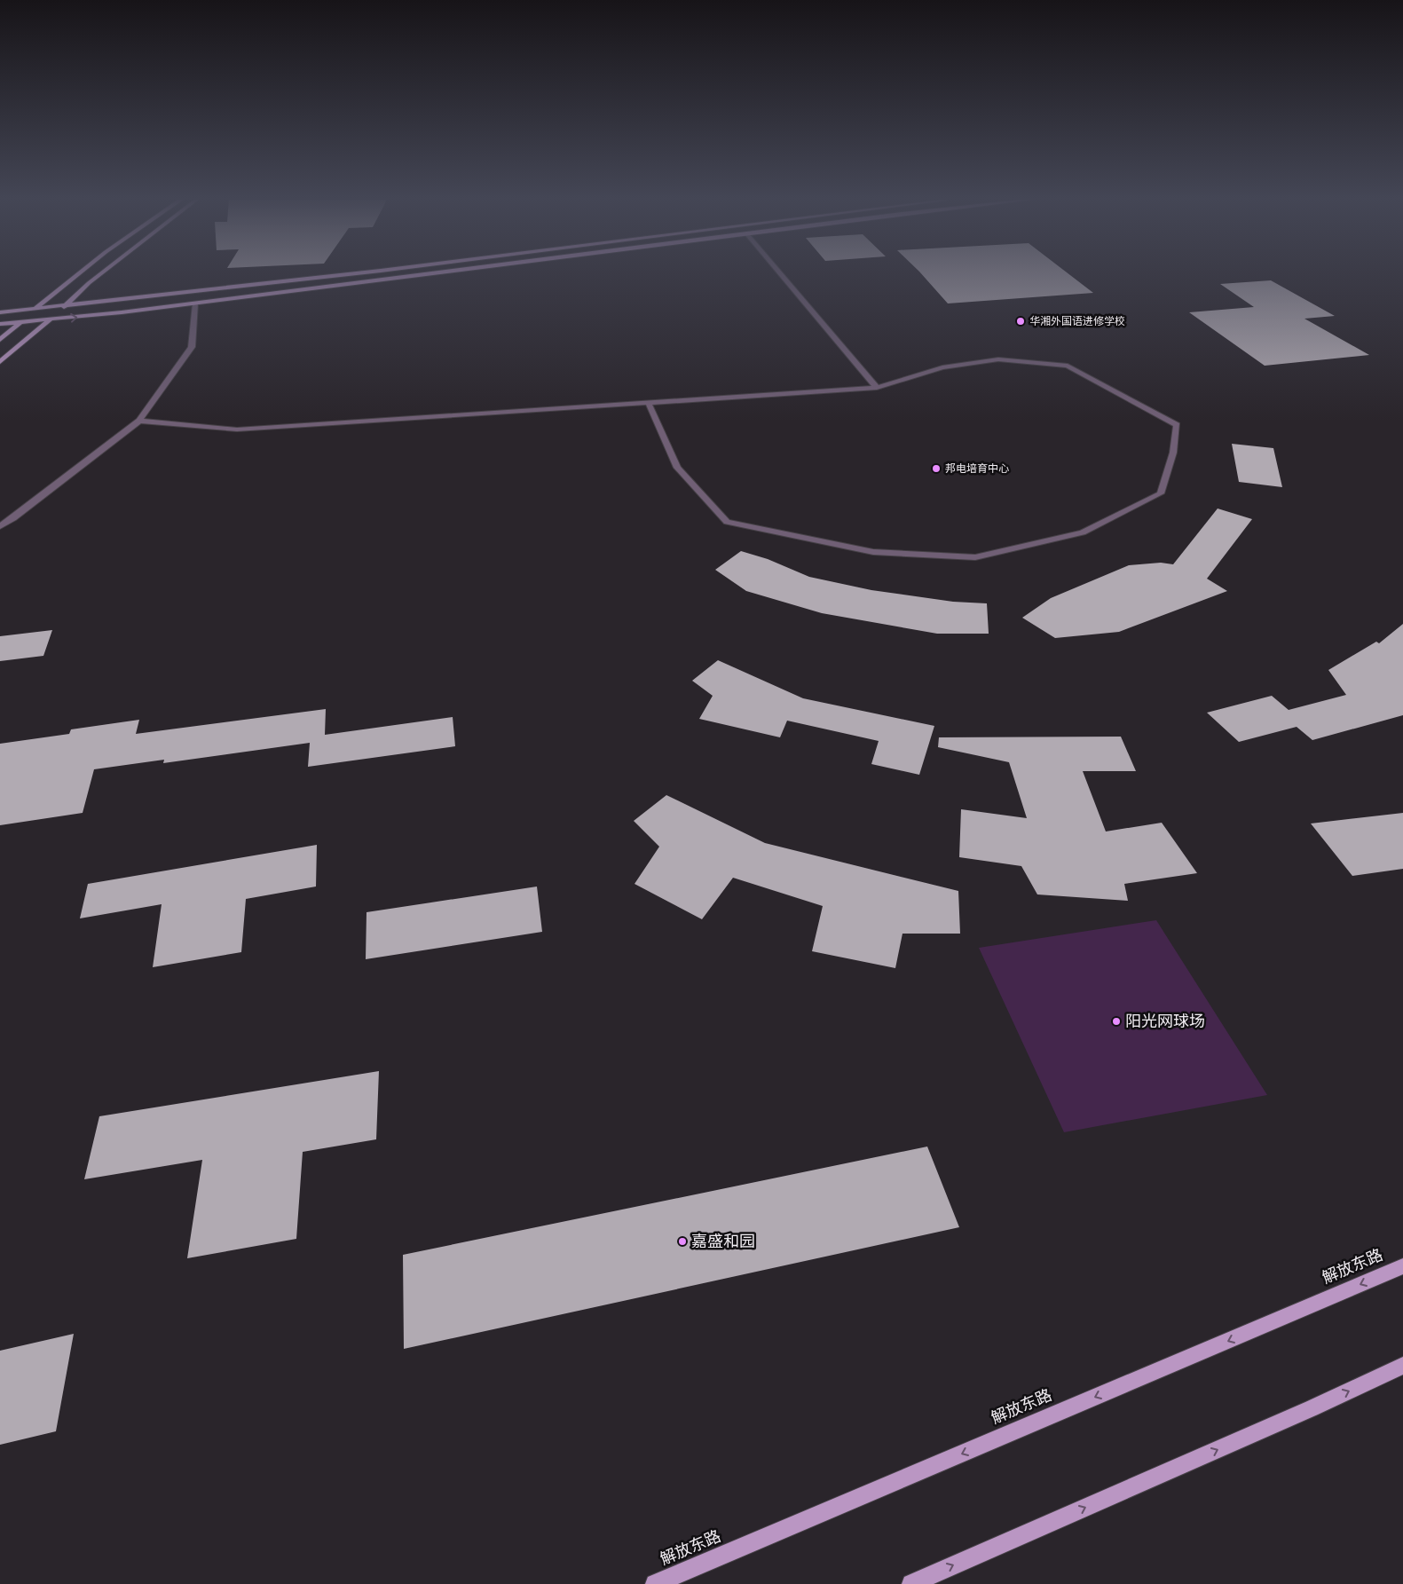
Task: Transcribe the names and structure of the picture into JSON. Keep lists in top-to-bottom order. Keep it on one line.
{"streets":{"main road":["解放东路"]},"places":["华湘外国语进修学校","邦电培育中心","阳光网球场","嘉盛和园"]}
